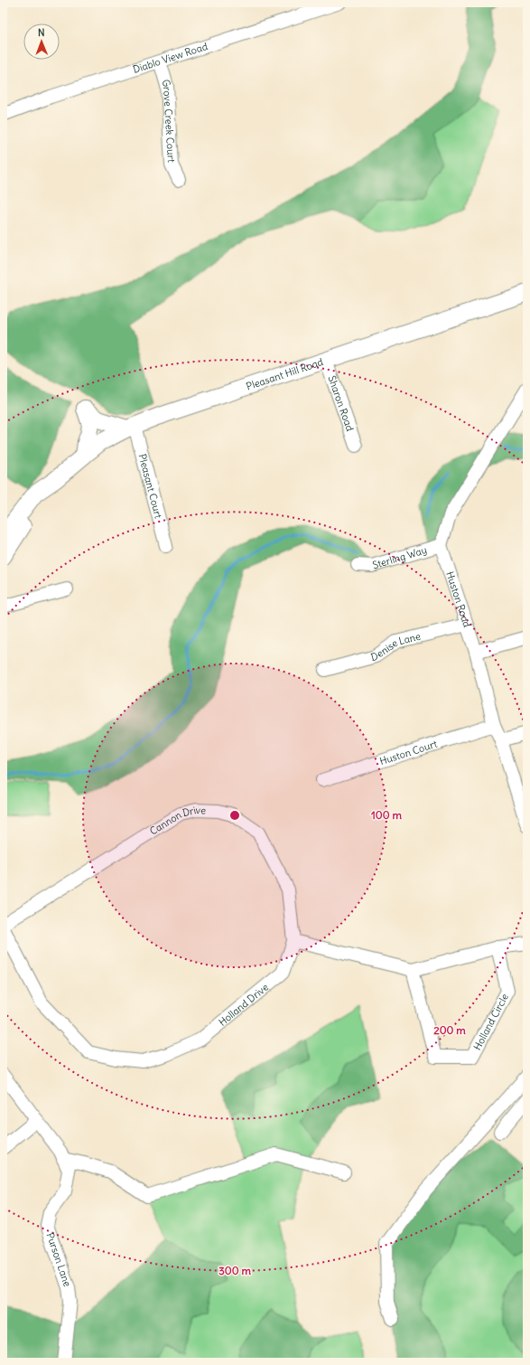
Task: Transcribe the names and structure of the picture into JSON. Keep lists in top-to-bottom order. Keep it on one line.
{"streets":{"main road":["Pleasant Hill Road"],"street":["Diablo View Road","Grove Creek Court","Sharon Road","Pleasant Court","Sterling Way","Huston Road","Denise Lane","Huston Court","Cannon Drive","Holland Drive","Holland Circle","Purson Lane"]},"crossings":[["Diablo View Road","Grove Creek Court"],["Pleasant Hill Road","Sharon Road"],["Pleasant Hill Road","Pleasant Court"],["Sterling Way","Huston Road"],["Huston Road","Denise Lane"],["Huston Road","Huston Court"],["Cannon Drive","Holland Drive"]],"north":"top","rings":["100 m","200 m","300 m"]}
